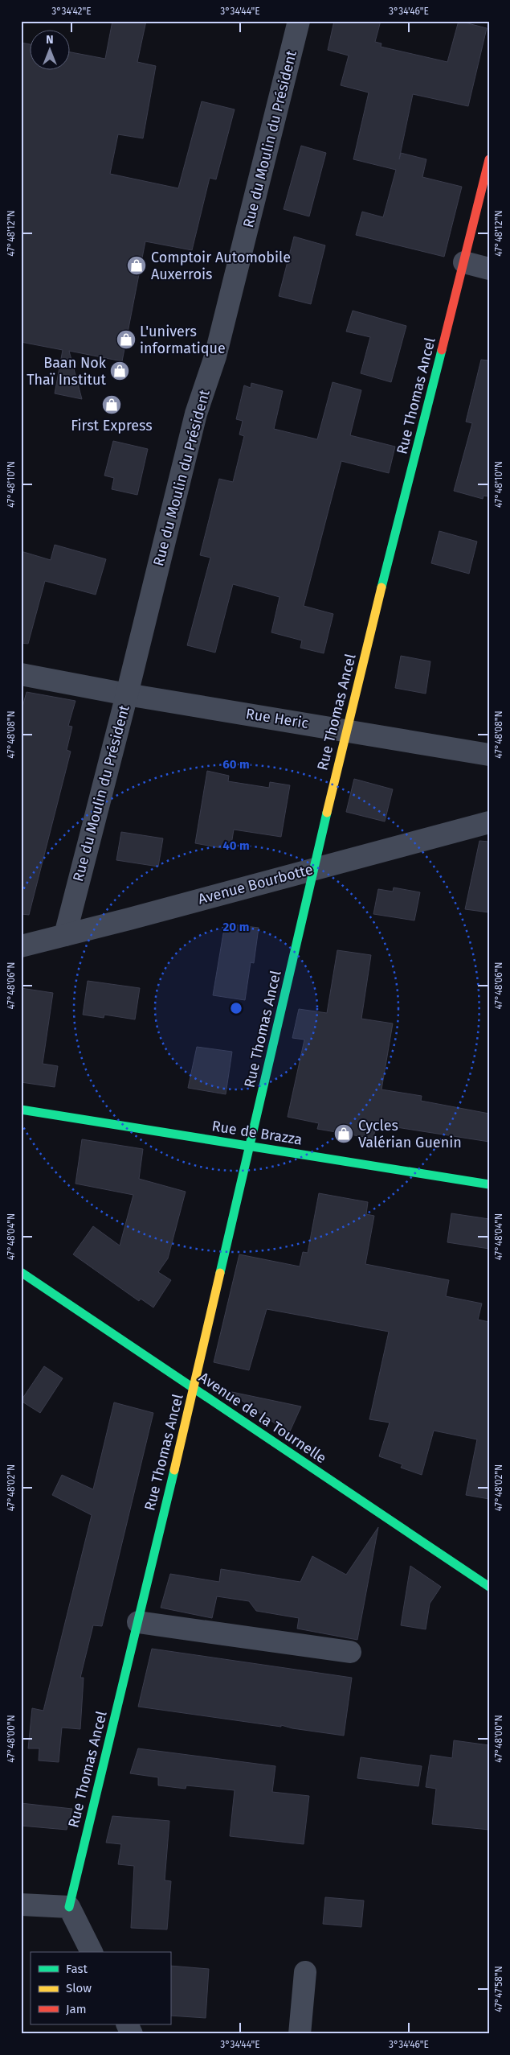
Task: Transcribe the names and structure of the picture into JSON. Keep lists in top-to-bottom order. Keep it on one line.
{"streets":{"street":["Rue du Moulin du Président","Rue Thomas Ancel","Rue Heric","Avenue Bourbotte","Rue de Brazza","Avenue de la Tournelle"]},"crossings":[["Rue du Moulin du Président","Rue Heric"],["Rue du Moulin du Président","Avenue Bourbotte"],["Rue Thomas Ancel","Rue Heric"],["Rue Thomas Ancel","Avenue Bourbotte"],["Rue Thomas Ancel","Rue de Brazza"],["Rue Thomas Ancel","Avenue de la Tournelle"]],"places":{"shop":["Comptoir Automobile Auxerrois","L'univers informatique","Baan Nok Thaï Institut","First Express","Cycles Valérian Guenin"]},"legend":["Fast","Slow","Jam"],"north":"top","coordinates":["3°34'42\"E","3°34'44\"E","3°34'46\"E","47°48'12\"N","47°48'10\"N","47°48'08\"N","47°48'06\"N","47°48'04\"N","47°48'02\"N","47°48'00\"N","47°47'58\"N"],"rings":["60 m","40 m","20 m"]}
